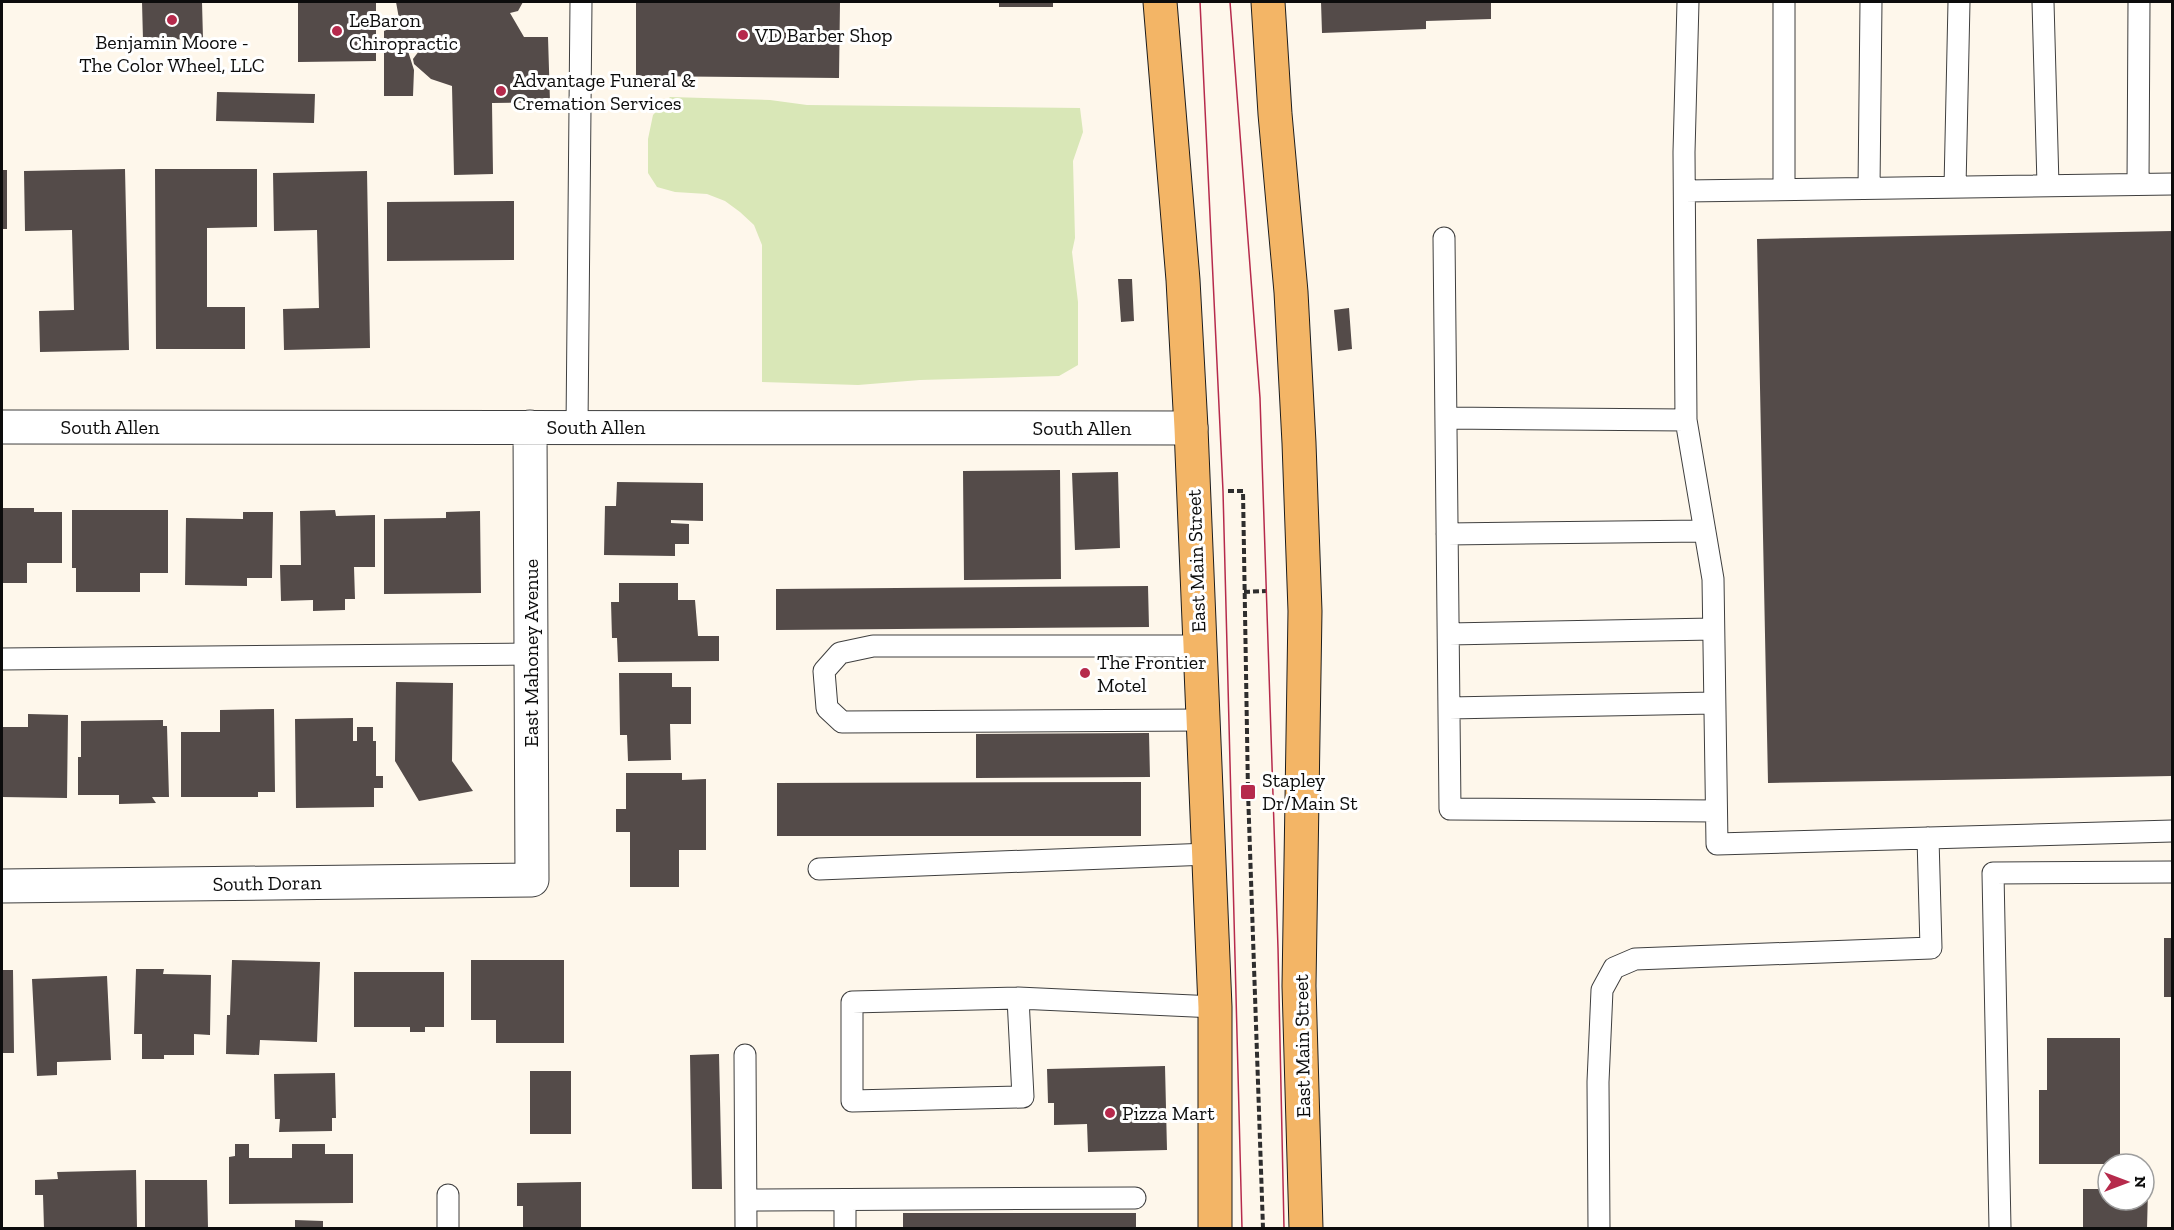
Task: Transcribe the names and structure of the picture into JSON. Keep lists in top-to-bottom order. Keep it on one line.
{"streets":{"main road":["East Main Street"],"street":["South Allen","East Mahoney Avenue","South Doran"]},"crossings":[["South Allen","East Main Street"],["South Allen","East Mahoney Avenue"],["East Mahoney Avenue","South Doran"]],"places":{"other":["Benjamin Moore - The Color Wheel, LLC","LeBaron Chiropractic","VD Barber Shop","Advantage Funeral & Cremation Services","The Frontier Motel","Pizza Mart"],"transit":["Stapley Dr/Main St"]},"north":"right"}
